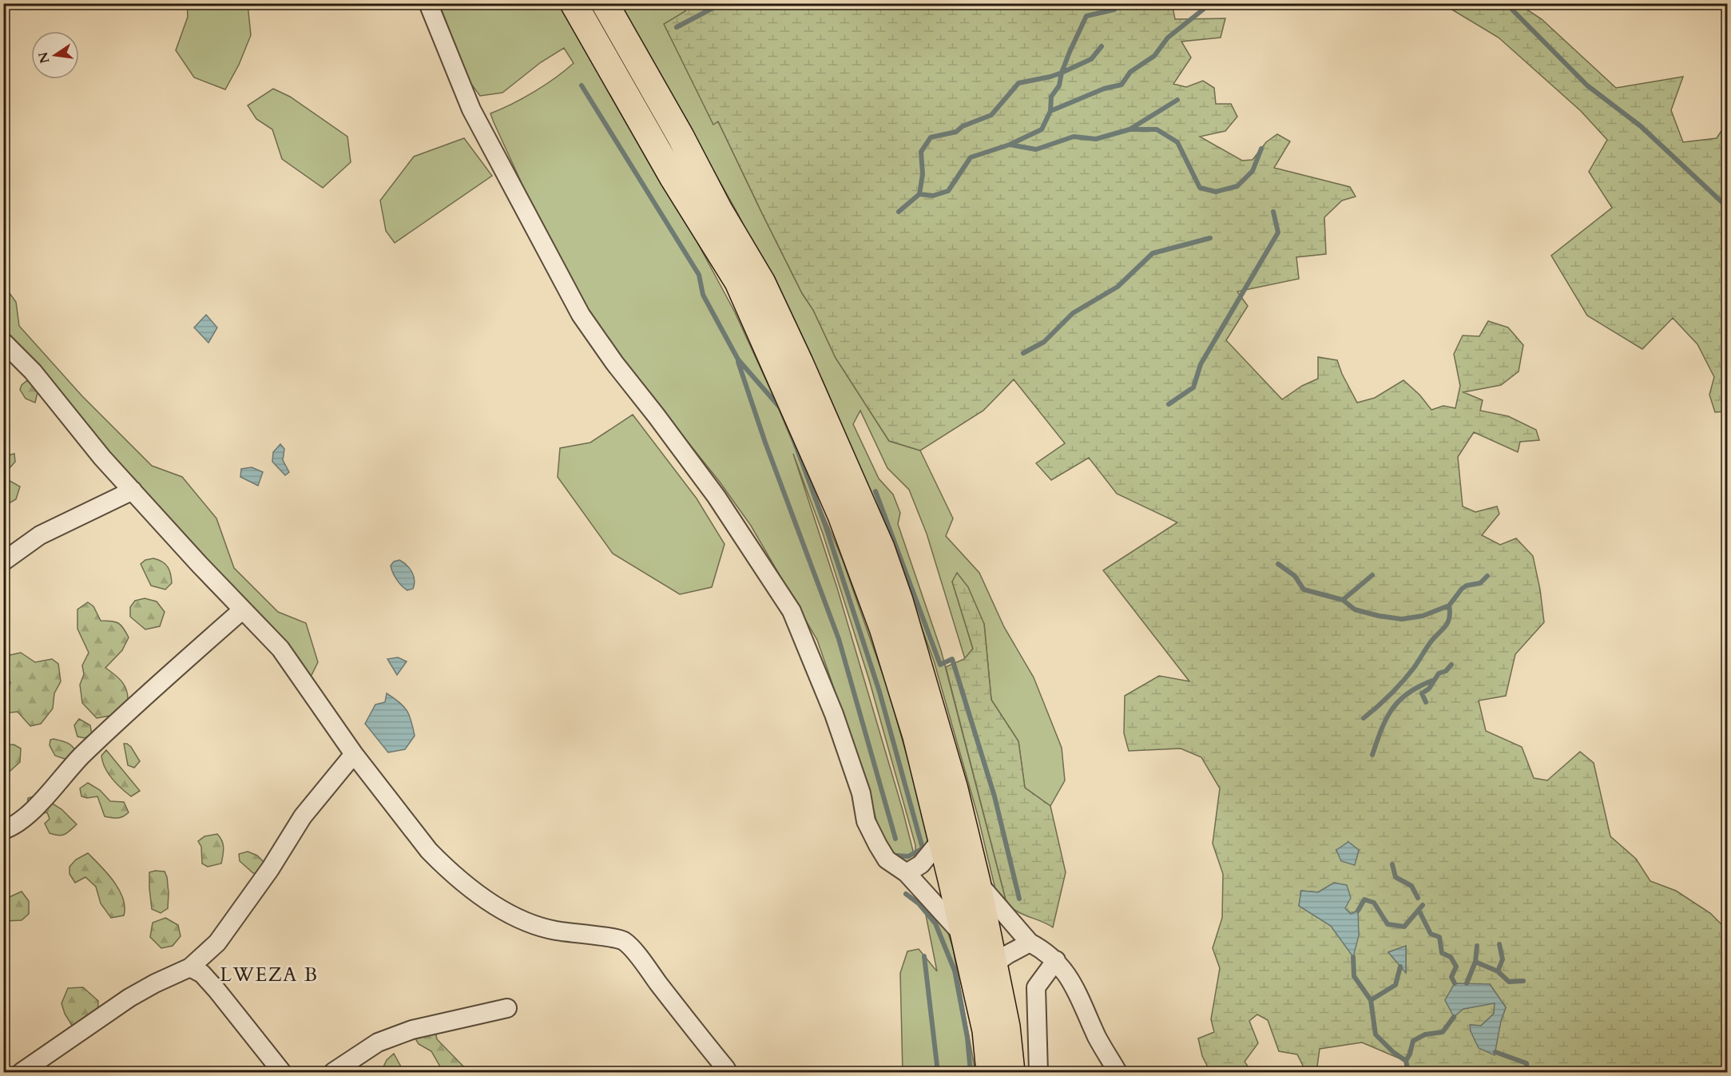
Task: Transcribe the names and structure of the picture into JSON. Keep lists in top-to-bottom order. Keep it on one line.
{"districts":["LWEZA B"],"north":"left"}
